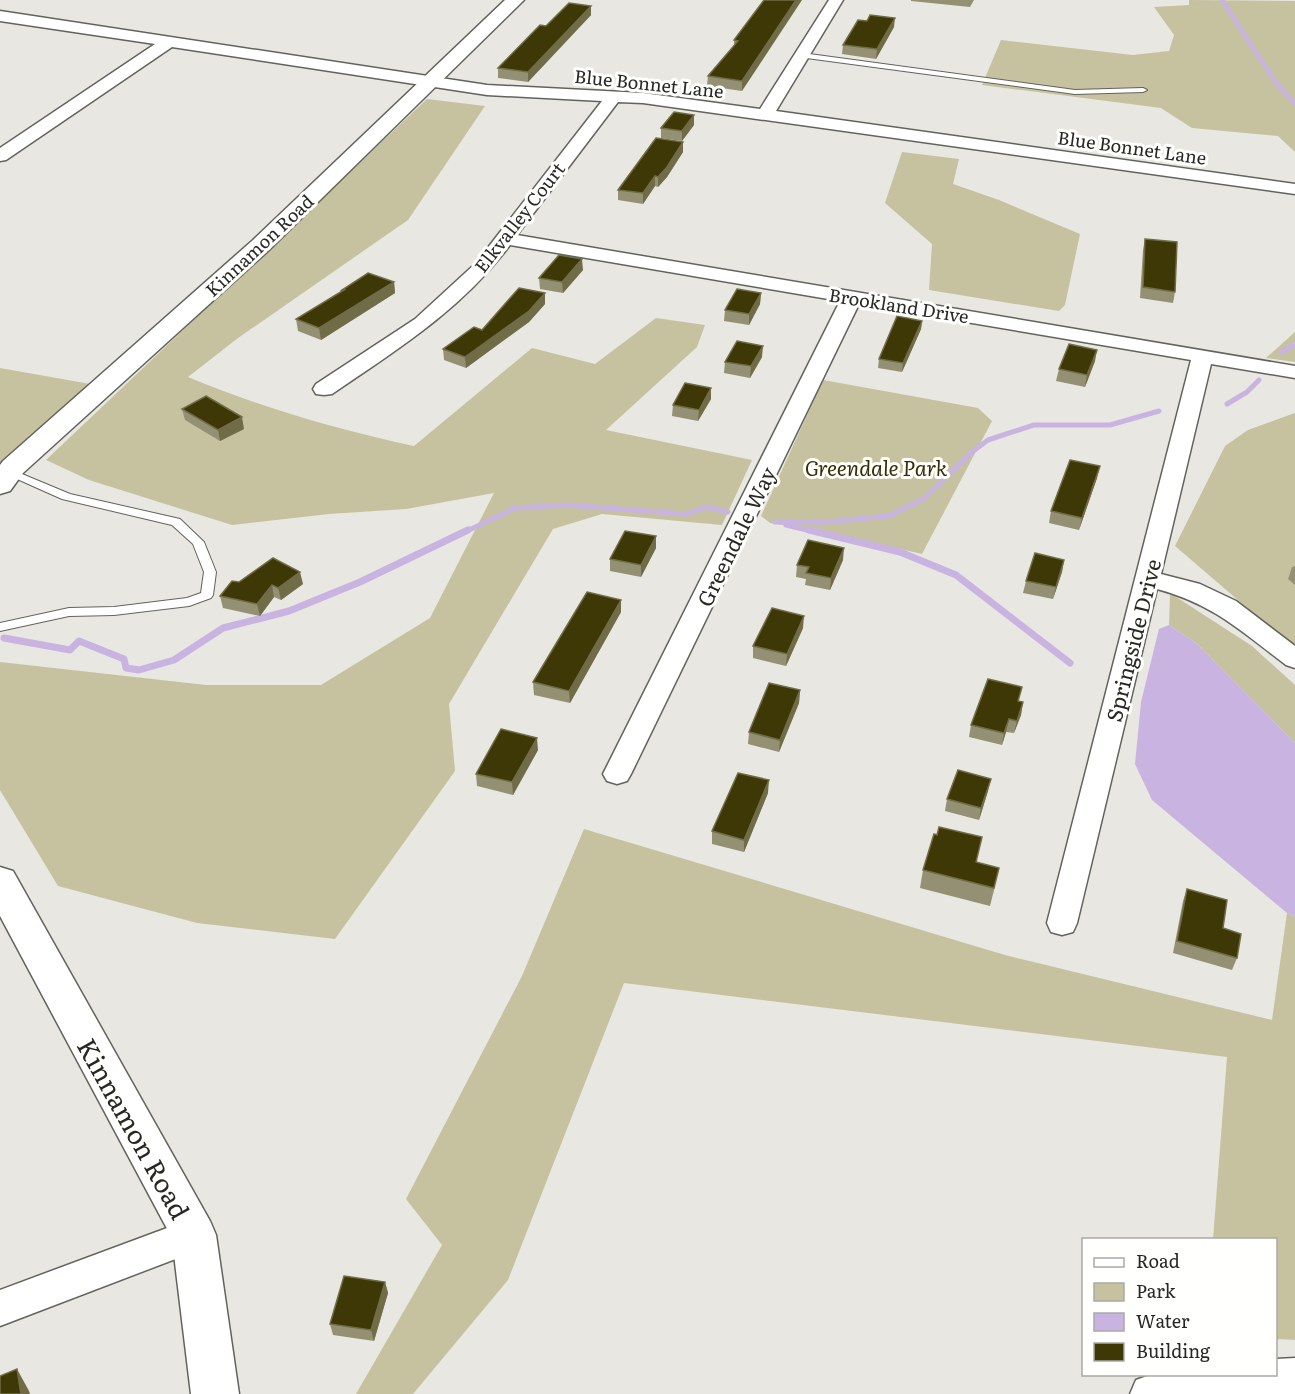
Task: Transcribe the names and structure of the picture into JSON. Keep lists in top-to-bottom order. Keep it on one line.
{"streets":{"main road":["Kinnamon Road"],"street":["Blue Bonnet Lane","Elkvalley Court","Brookland Drive","Greendale Way","Springside Drive"]},"crossings":[["Blue Bonnet Lane","Elkvalley Court"],["Blue Bonnet Lane","Kinnamon Road"],["Elkvalley Court","Brookland Drive"],["Brookland Drive","Greendale Way"],["Brookland Drive","Springside Drive"]],"parks":["Greendale Park"],"legend":["Road","Park","Water","Building"]}
